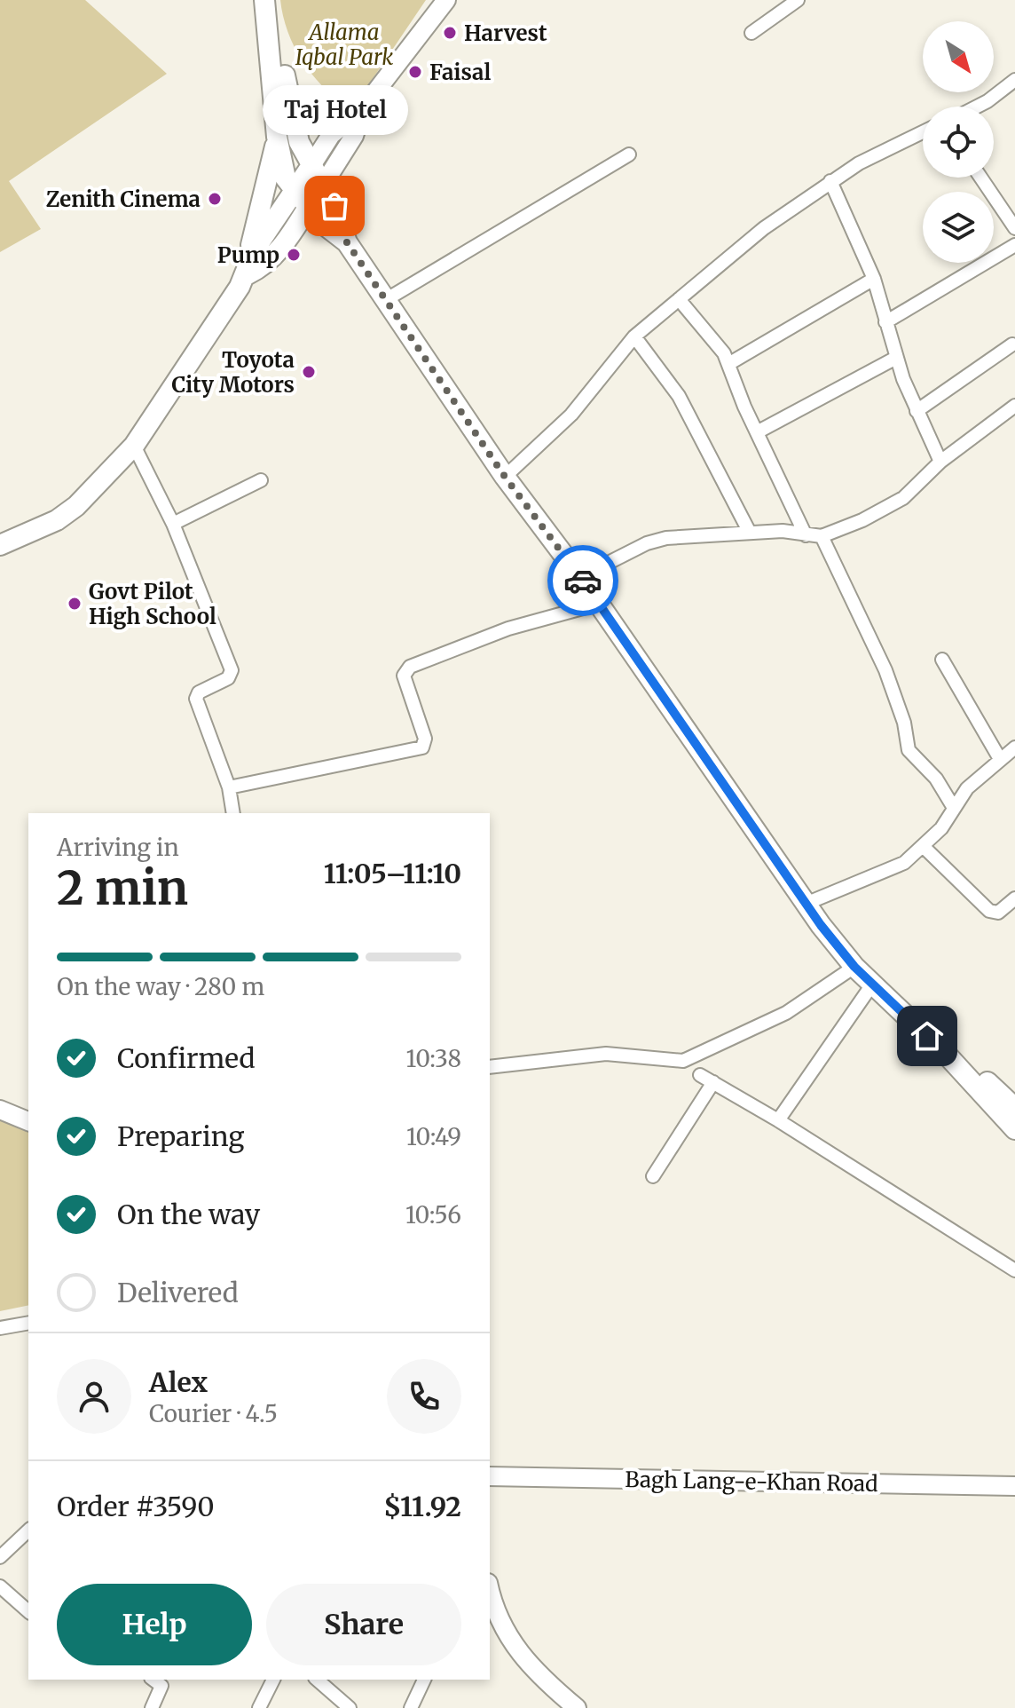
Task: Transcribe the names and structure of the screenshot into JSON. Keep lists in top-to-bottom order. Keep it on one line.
{"streets":{"street":["Bagh Lang-e-Khan Road"]},"parks":["Allama Iqbal Park"],"places":["Harvest","Faisal","Zenith Cinema","Taj Hotel","Pump","Toyota City Motors","Govt Pilot High School"],"north":"bottom right","page":{"bubble":"Taj Hotel","heading":["2 min","Arriving in","11:05–11:10"],"panel":["Alex","Courier · 4.5","Order #3590","$11.92"],"bar":"On the way · 280 m","list":[["Confirmed","10:38"],["Preparing","10:49"],["On the way","10:56"],"Delivered"],"buttons":["Help","Share"]}}
